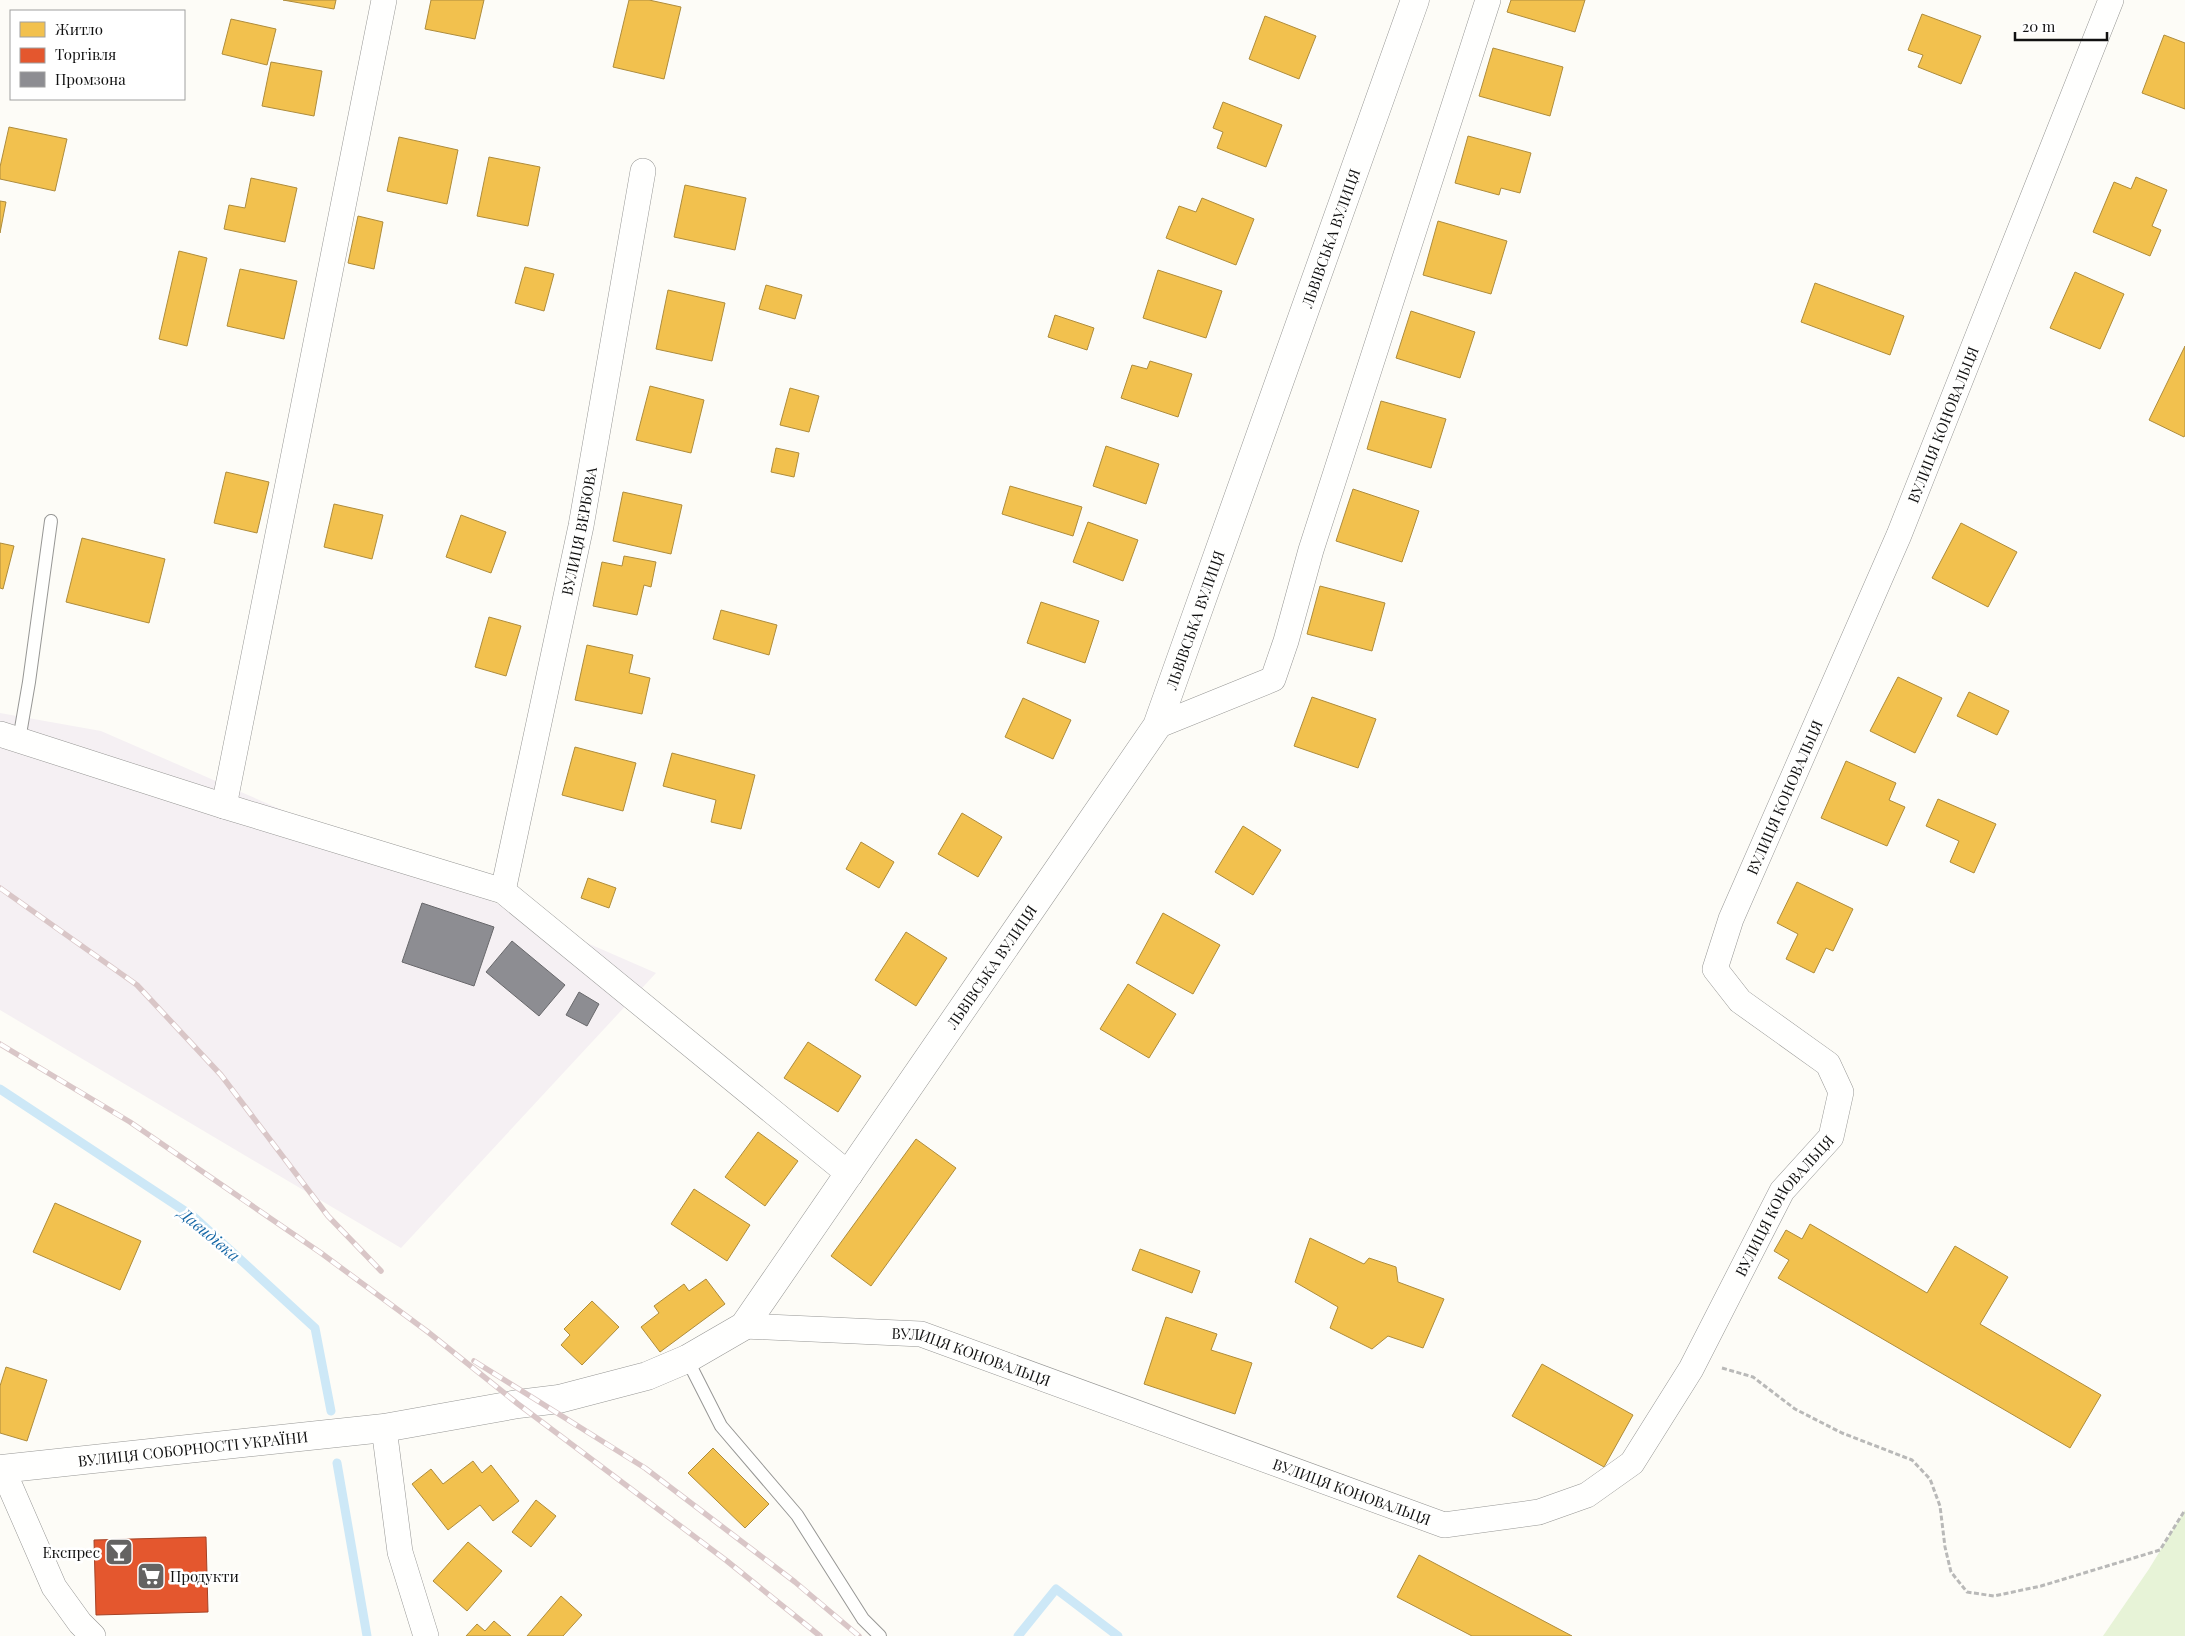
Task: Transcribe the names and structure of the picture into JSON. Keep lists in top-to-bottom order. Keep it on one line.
{"streets":{"street":["ЛЬВІВСЬКА ВУЛИЦЯ","ВУЛИЦЯ КОНОВАЛЬЦЯ","ВУЛИЦЯ ВЕРБОВА","ВУЛИЦЯ СОБОРНОСТІ УКРАЇНИ"]},"crossings":[["ЛЬВІВСЬКА ВУЛИЦЯ","ВУЛИЦЯ КОНОВАЛЬЦЯ"],["ЛЬВІВСЬКА ВУЛИЦЯ","ВУЛИЦЯ СОБОРНОСТІ УКРАЇНИ"],["ВУЛИЦЯ КОНОВАЛЬЦЯ","ВУЛИЦЯ СОБОРНОСТІ УКРАЇНИ"]],"water":["Давидівка"],"places":{"bar":["Експрес"],"supermarket":["Продукти"]},"legend":["Житло","Торгівля","Промзона"],"scale_bar":"20 m"}
